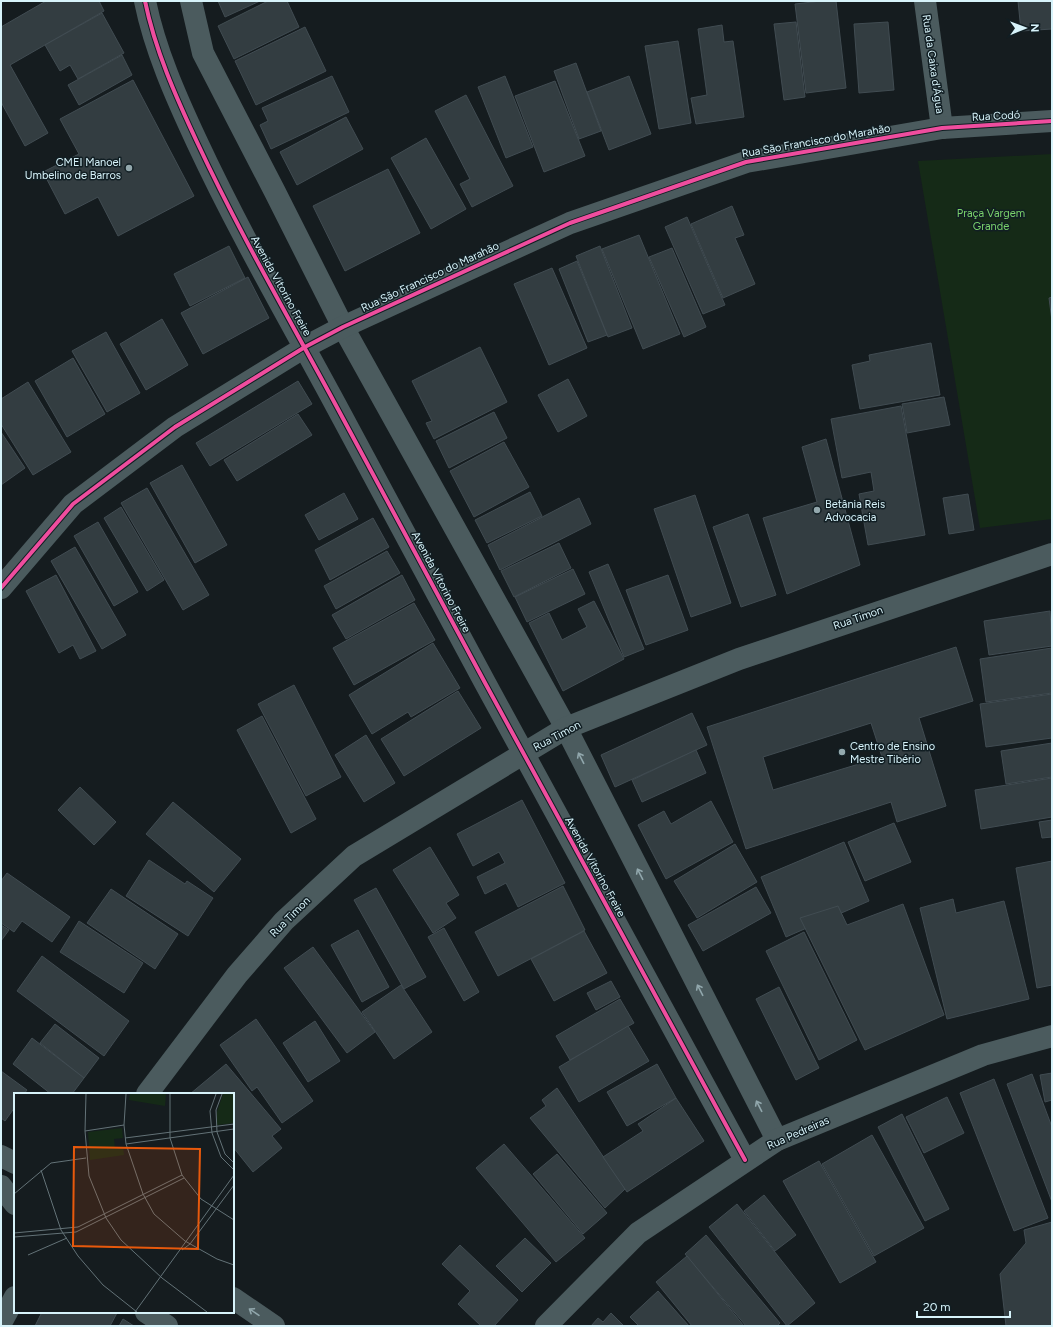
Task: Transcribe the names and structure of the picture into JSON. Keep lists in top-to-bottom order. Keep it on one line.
{"streets":{"street":["Rua da Caixa d'Água","Rua Codó","Rua São Francisco do Marahão","Avenida Vitorino Freire","Rua Timon","Rua Pedreiras"]},"crossings":[["Rua da Caixa d'Água","Rua Codó"],["Rua da Caixa d'Água","Rua São Francisco do Marahão"],["Rua Codó","Rua São Francisco do Marahão"],["Rua São Francisco do Marahão","Avenida Vitorino Freire"],["Avenida Vitorino Freire","Rua Timon"],["Avenida Vitorino Freire","Rua Pedreiras"]],"parks":["Praça Vargem Grande"],"places":["CMEI Manoel Umbelino de Barros","Betânia Reis Advocacia","Centro de Ensino Mestre Tibério"],"scale_bar":"20 m","north":"right"}
